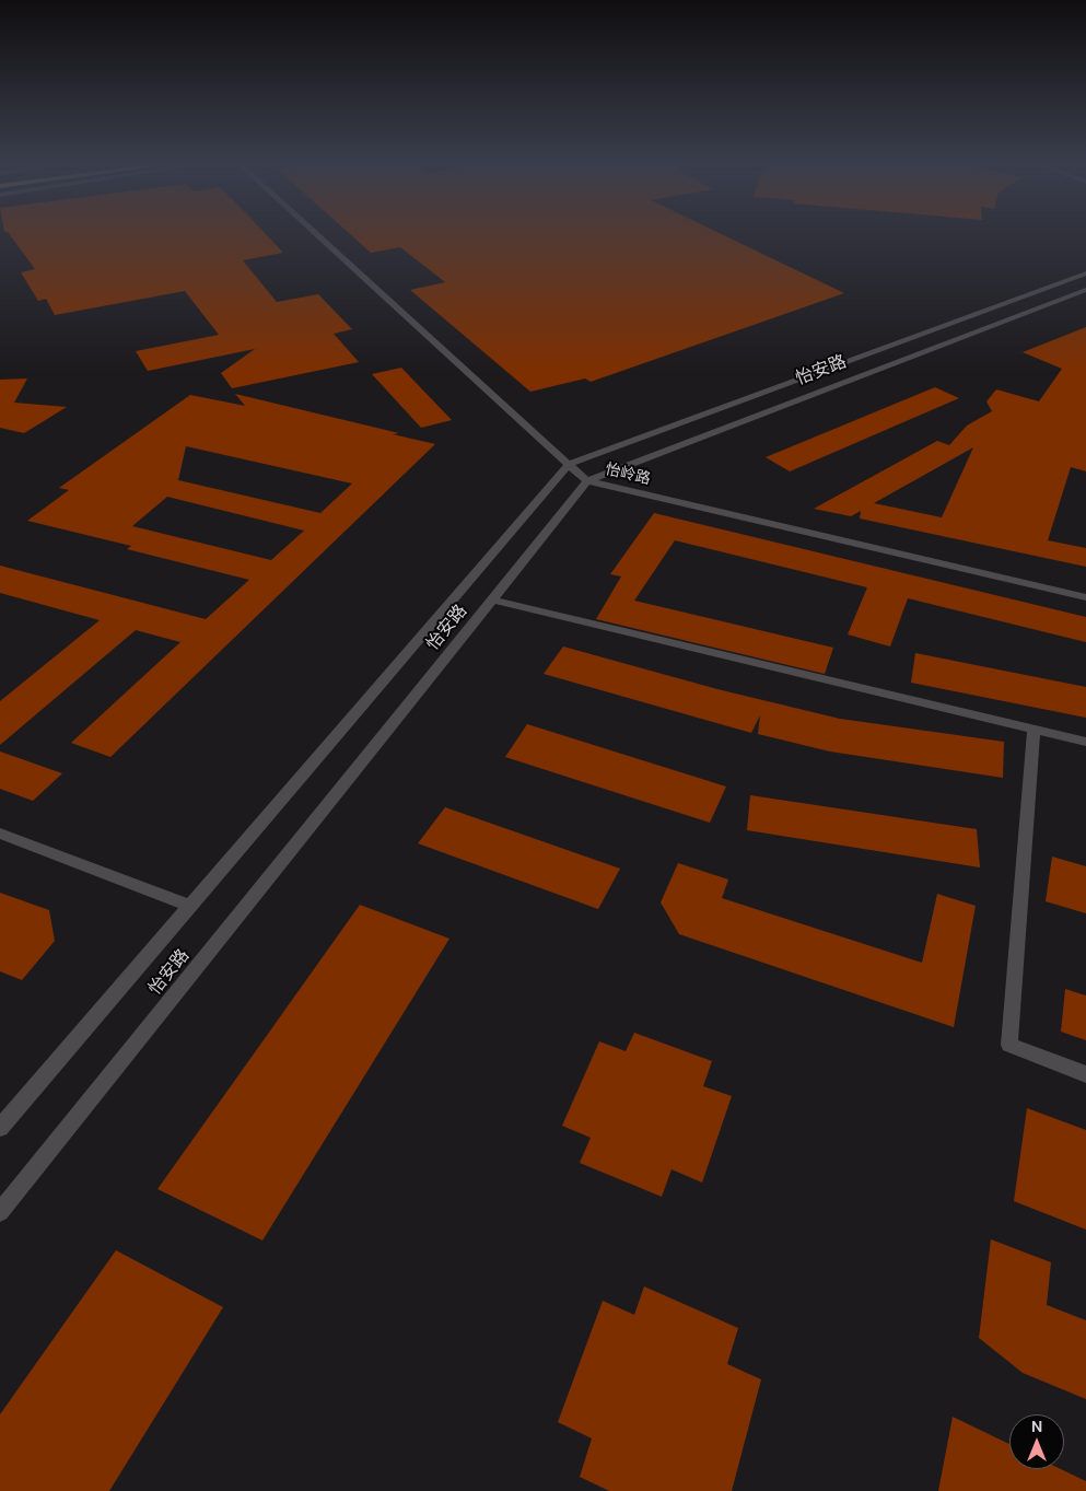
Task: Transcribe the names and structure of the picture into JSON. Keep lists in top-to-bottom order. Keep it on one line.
{"streets":{"street":["怡安路","怡岭路"]},"crossings":[["怡安路","怡岭路"]],"north":"top"}
